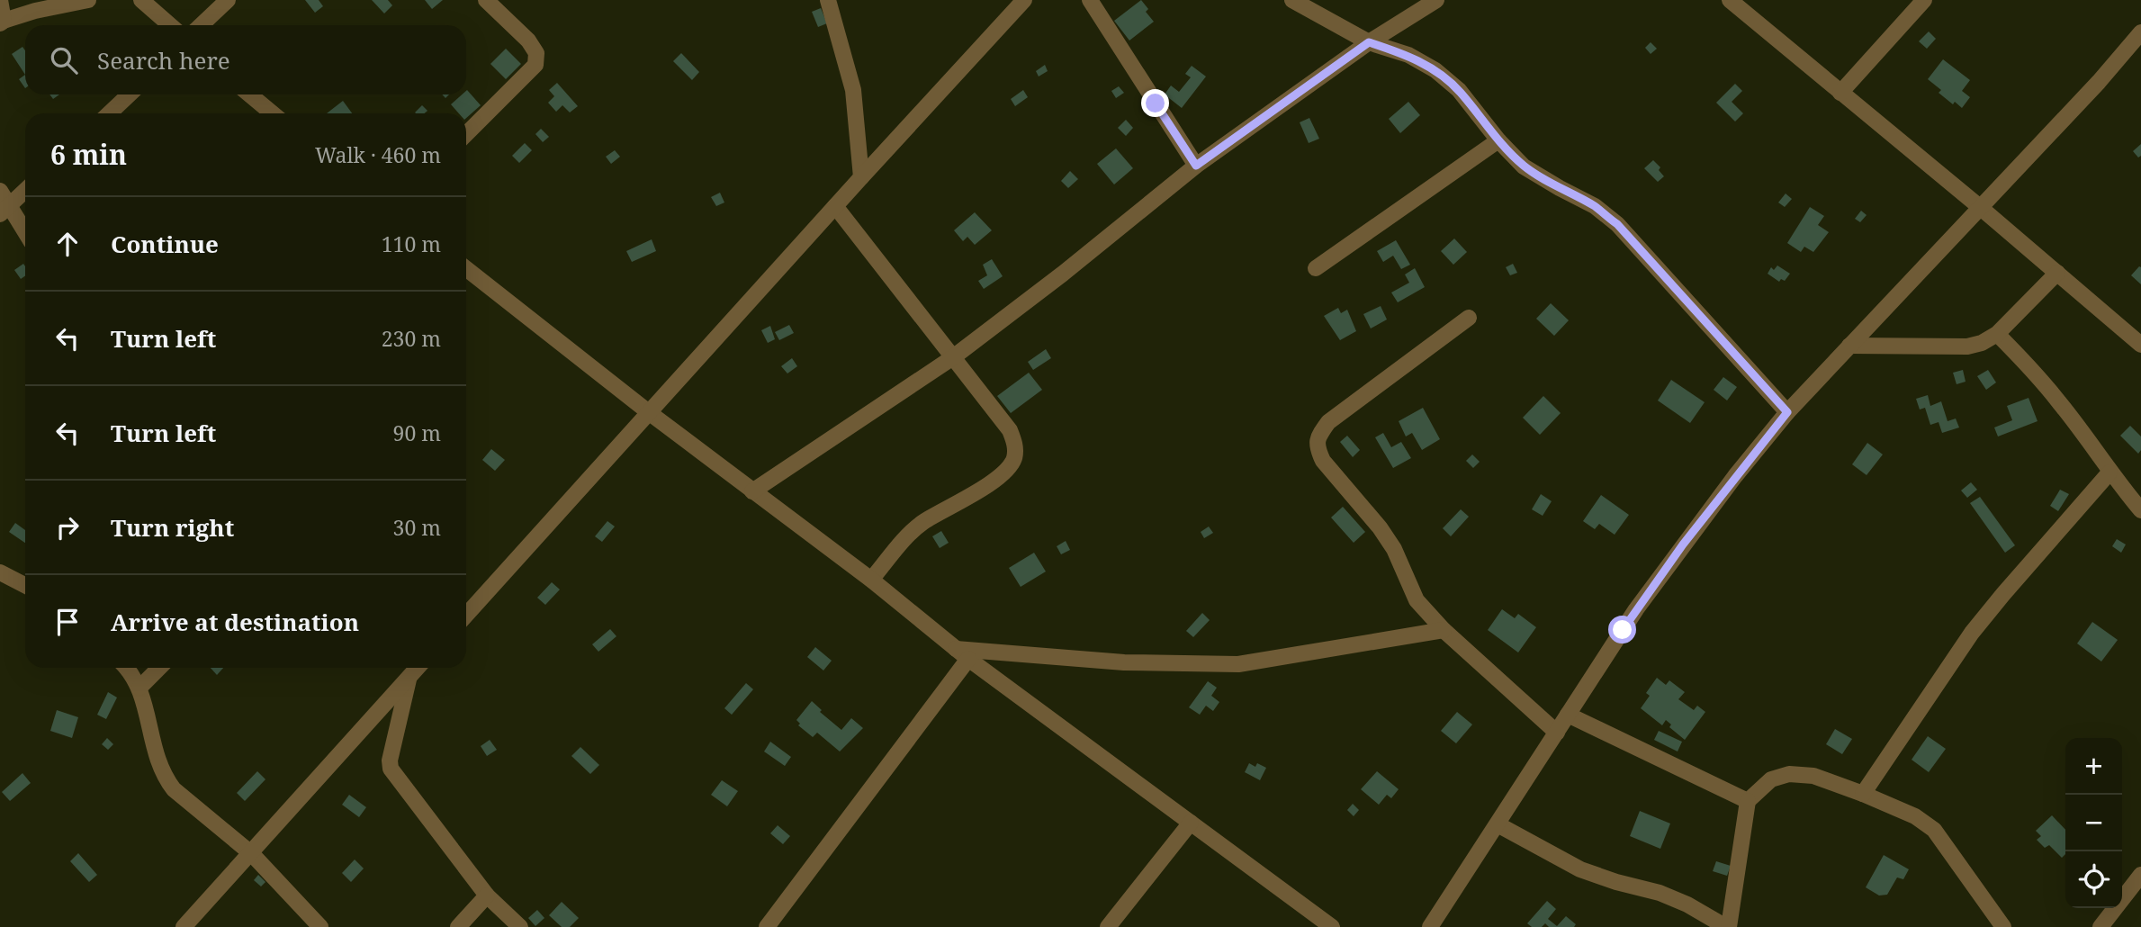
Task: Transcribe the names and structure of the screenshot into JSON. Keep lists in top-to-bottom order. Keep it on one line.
{"page":{"search":"Search here","heading":["6 min","Walk · 460 m"],"list":[["Continue","110 m"],["Turn left","230 m"],["Turn left","90 m"],["Turn right","30 m"],"Arrive at destination"],"map_buttons":["+","−"]}}
